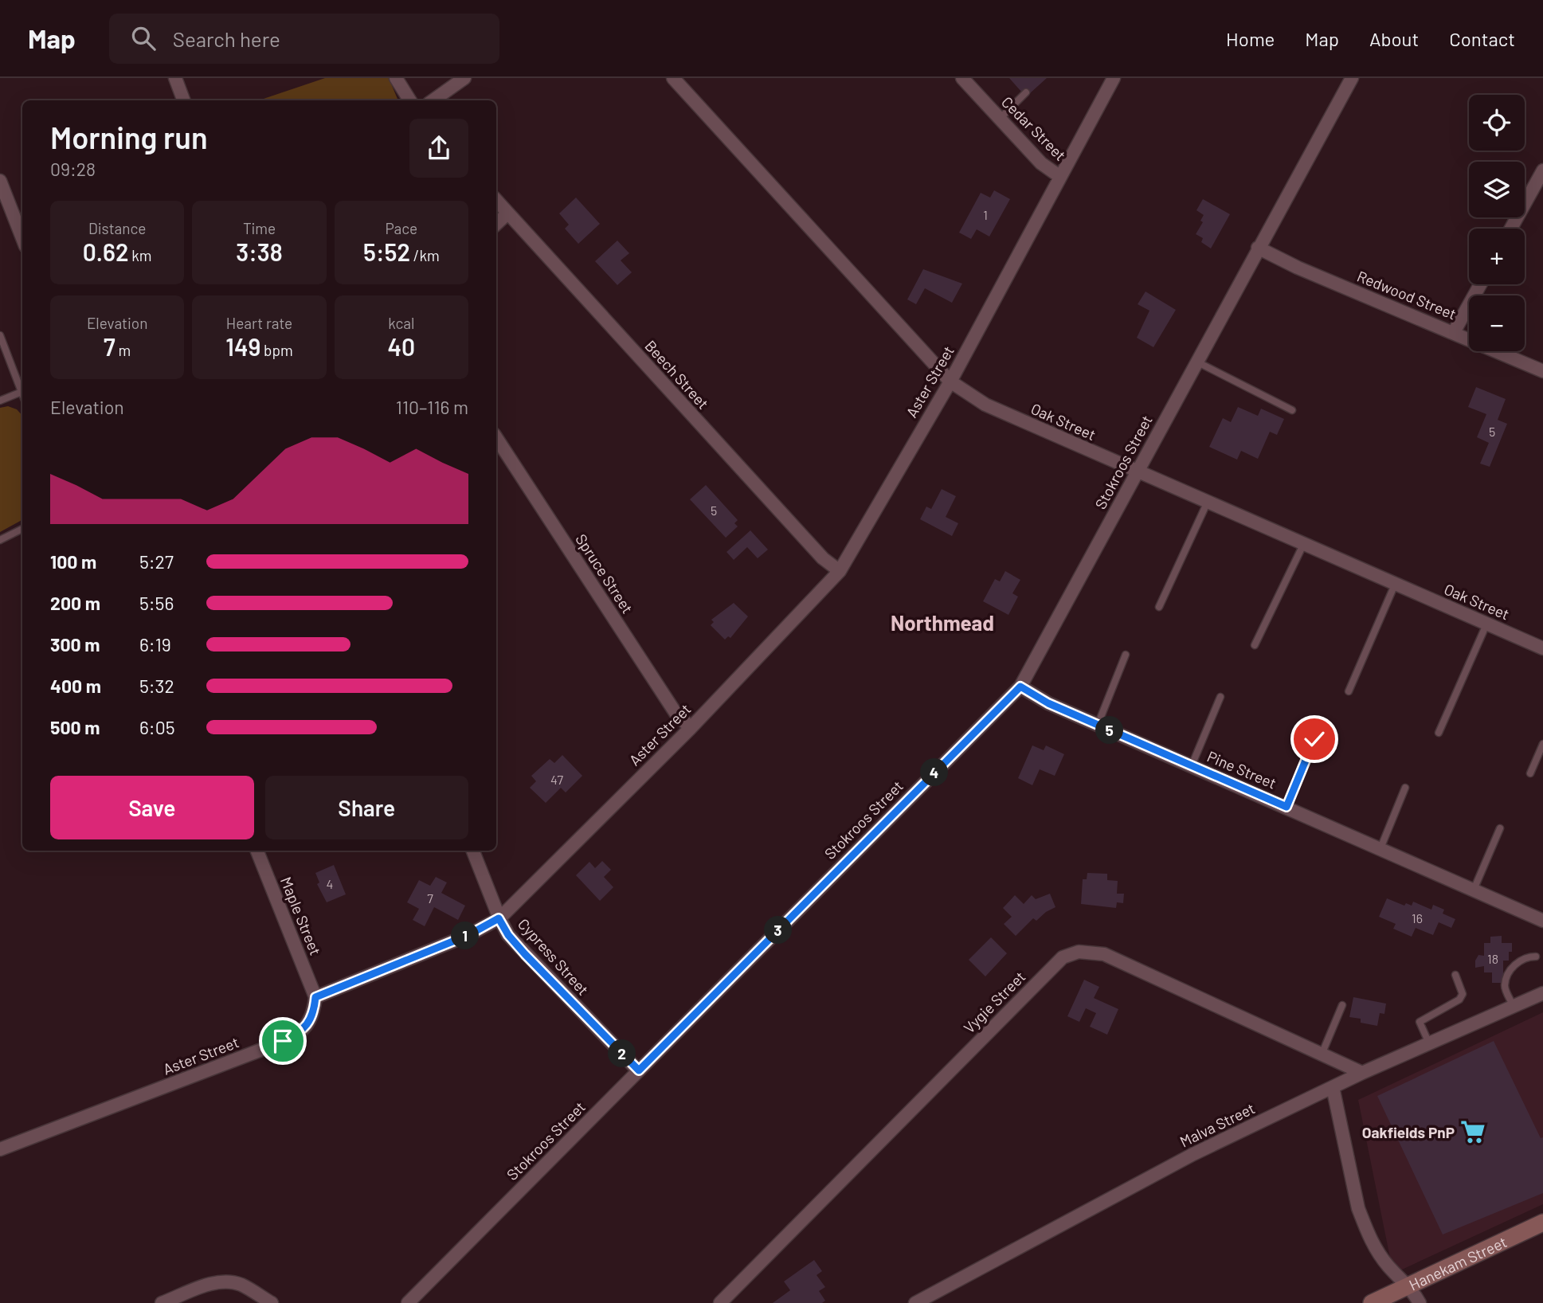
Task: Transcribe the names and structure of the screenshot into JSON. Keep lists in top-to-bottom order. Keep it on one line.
{"streets":{"street":["Cedar Street","Redwood Street","Beech Street","Aster Street","Oak Street","Stokroos Street","Spruce Street","Pine Street","Maple Street","Cypress Street","Vygie Street","Malva Street","Hanekam Street"]},"crossings":[["Cedar Street","Aster Street"],["Redwood Street","Stokroos Street"],["Beech Street","Aster Street"],["Aster Street","Oak Street"],["Aster Street","Spruce Street"],["Aster Street","Maple Street"],["Aster Street","Cypress Street"],["Oak Street","Stokroos Street"],["Stokroos Street","Pine Street"],["Stokroos Street","Cypress Street"],["Vygie Street","Malva Street"]],"districts":["Northmead"],"places":{"supermarket":["Oakfields PnP"]},"house_numbers":["1","5","5","47","4","7","16","18"],"page":{"header":"Map","search":"Search here","nav":["Home","Map","About","Contact"],"map_buttons":["+","−"],"heading":["Morning run","09:28"],"stats":[["Distance","0.62 km"],["Time","3:38"],["Pace","5:52 /km"],["Elevation","7 m"],["Heart rate","149 bpm"],["kcal","40"]],"chart":["Elevation","110–116 m"],"list":[{"name":"100 m","note":"5:27"},{"name":"200 m","note":"5:56"},{"name":"300 m","note":"6:19"},{"name":"400 m","note":"5:32"},{"name":"500 m","note":"6:05"}],"pins":["5","4","3","1","2"],"buttons":["Save","Share"]}}
